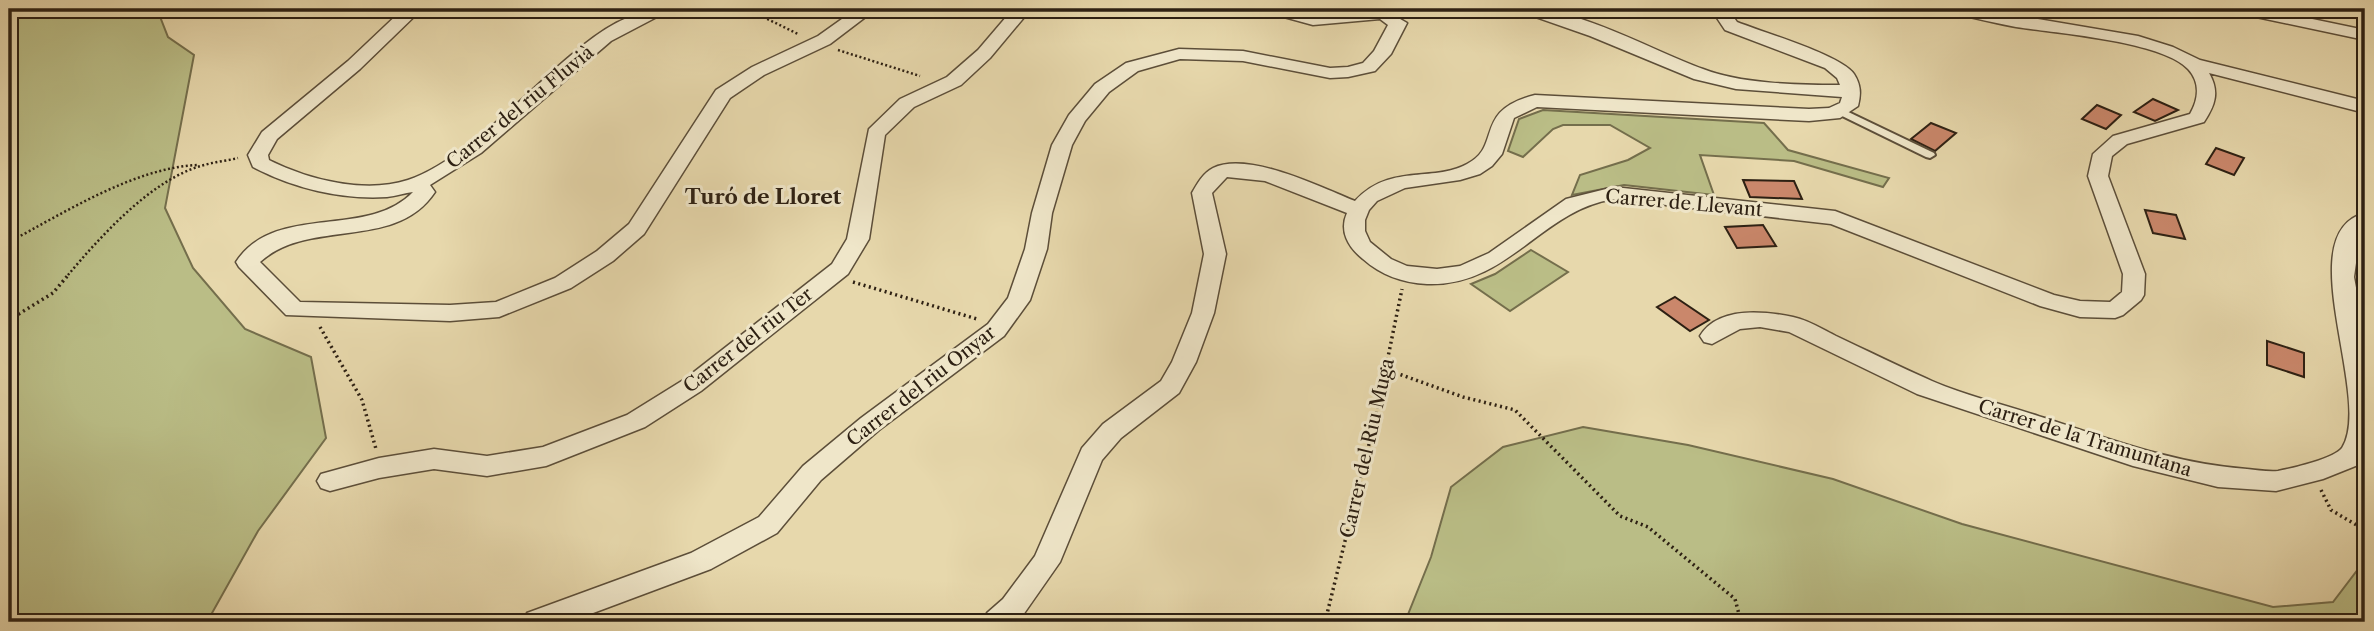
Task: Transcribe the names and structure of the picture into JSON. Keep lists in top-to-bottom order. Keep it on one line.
{"streets":{"street":["Carrer del riu Fluvià","Carrer de Llevant","Carrer del riu Ter","Carrer del riu Onyar","Carrer de la Tramuntana"],"path":["Carrer del Riu Muga"]},"crossings":[["Carrer de Llevant","Carrer del Riu Muga"]],"districts":["Turó de Lloret"]}
